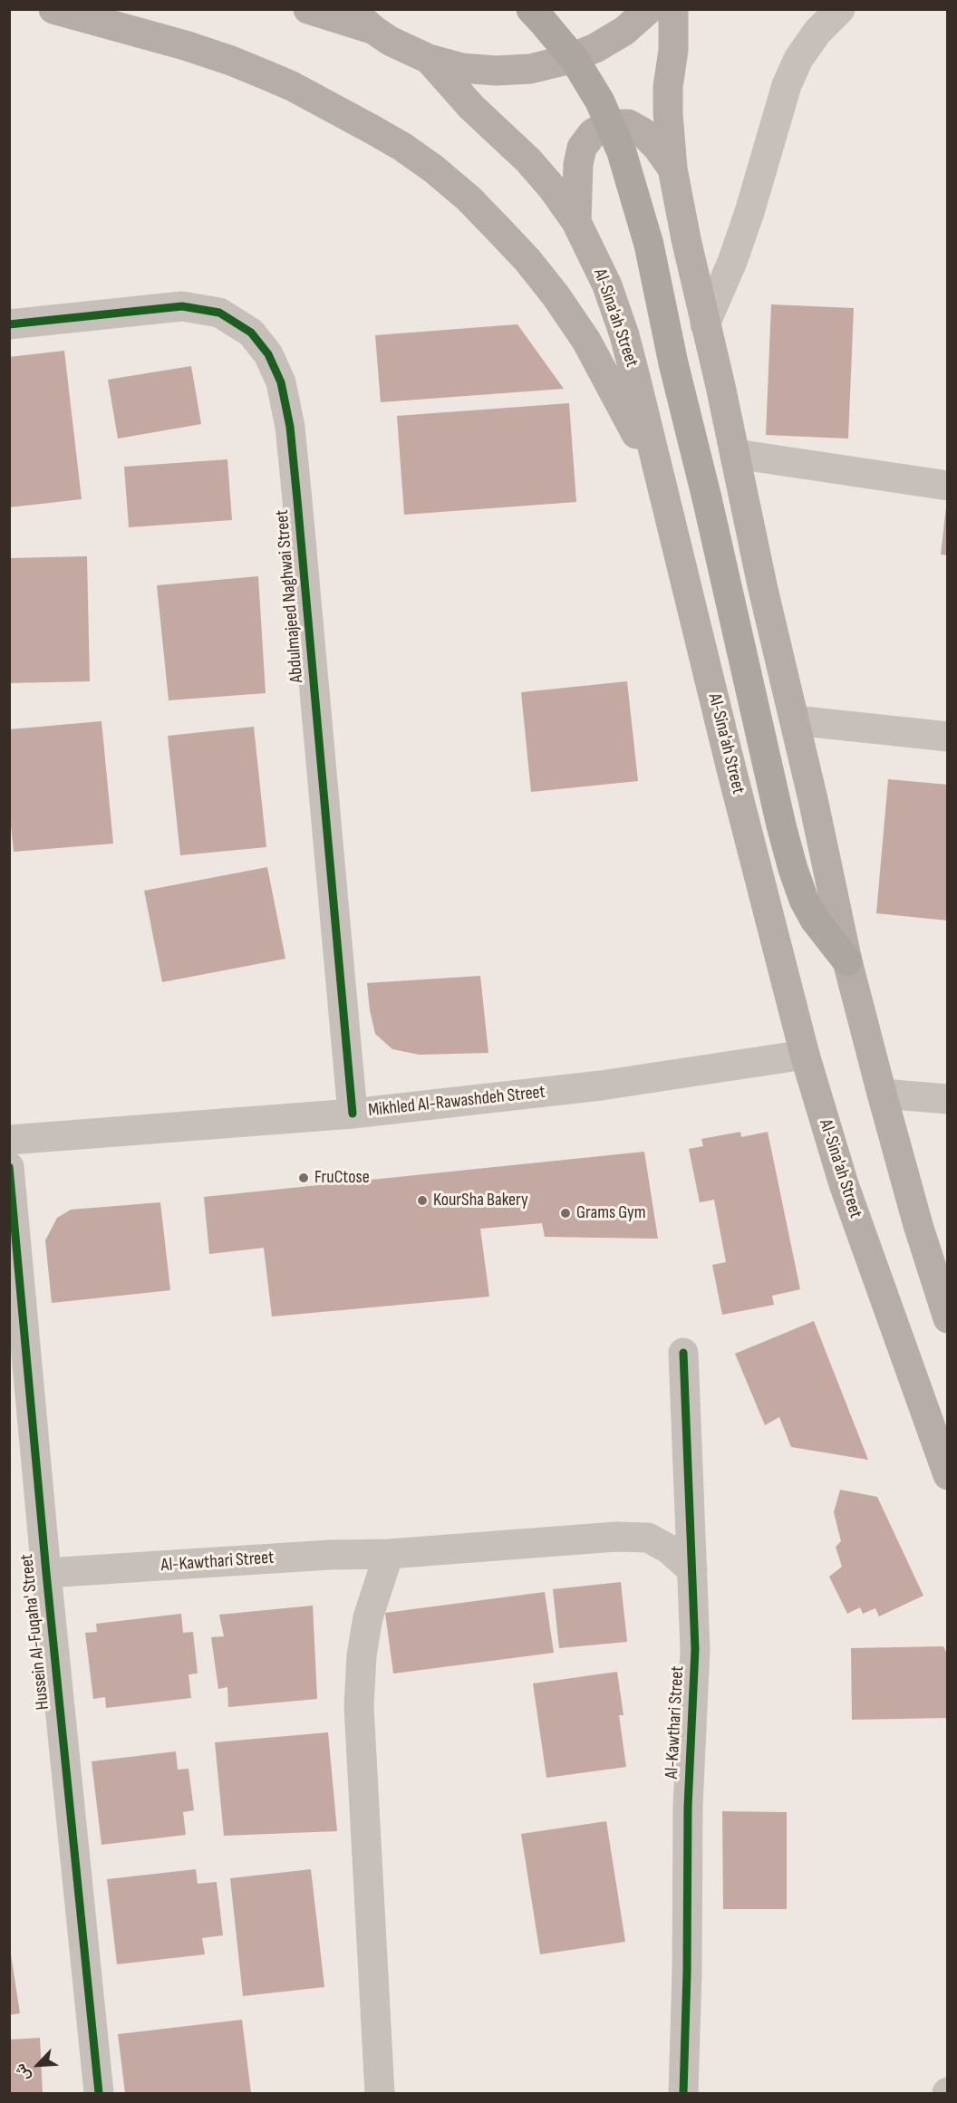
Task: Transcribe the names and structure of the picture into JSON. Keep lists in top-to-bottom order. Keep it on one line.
{"streets":{"main road":["Al-Sina'ah Street"],"street":["Abdulmajeed Naghwai Street","Mikhled Al-Rawashdeh Street","Al-Kawthari Street","Hussein Al-Fuqaha' Street"]},"crossings":[["Al-Sina'ah Street","Mikhled Al-Rawashdeh Street"],["Abdulmajeed Naghwai Street","Mikhled Al-Rawashdeh Street"],["Al-Kawthari Street","Hussein Al-Fuqaha' Street"]],"places":["FruCtose","KourSha Bakery","Grams Gym"],"north":"bottom left"}
